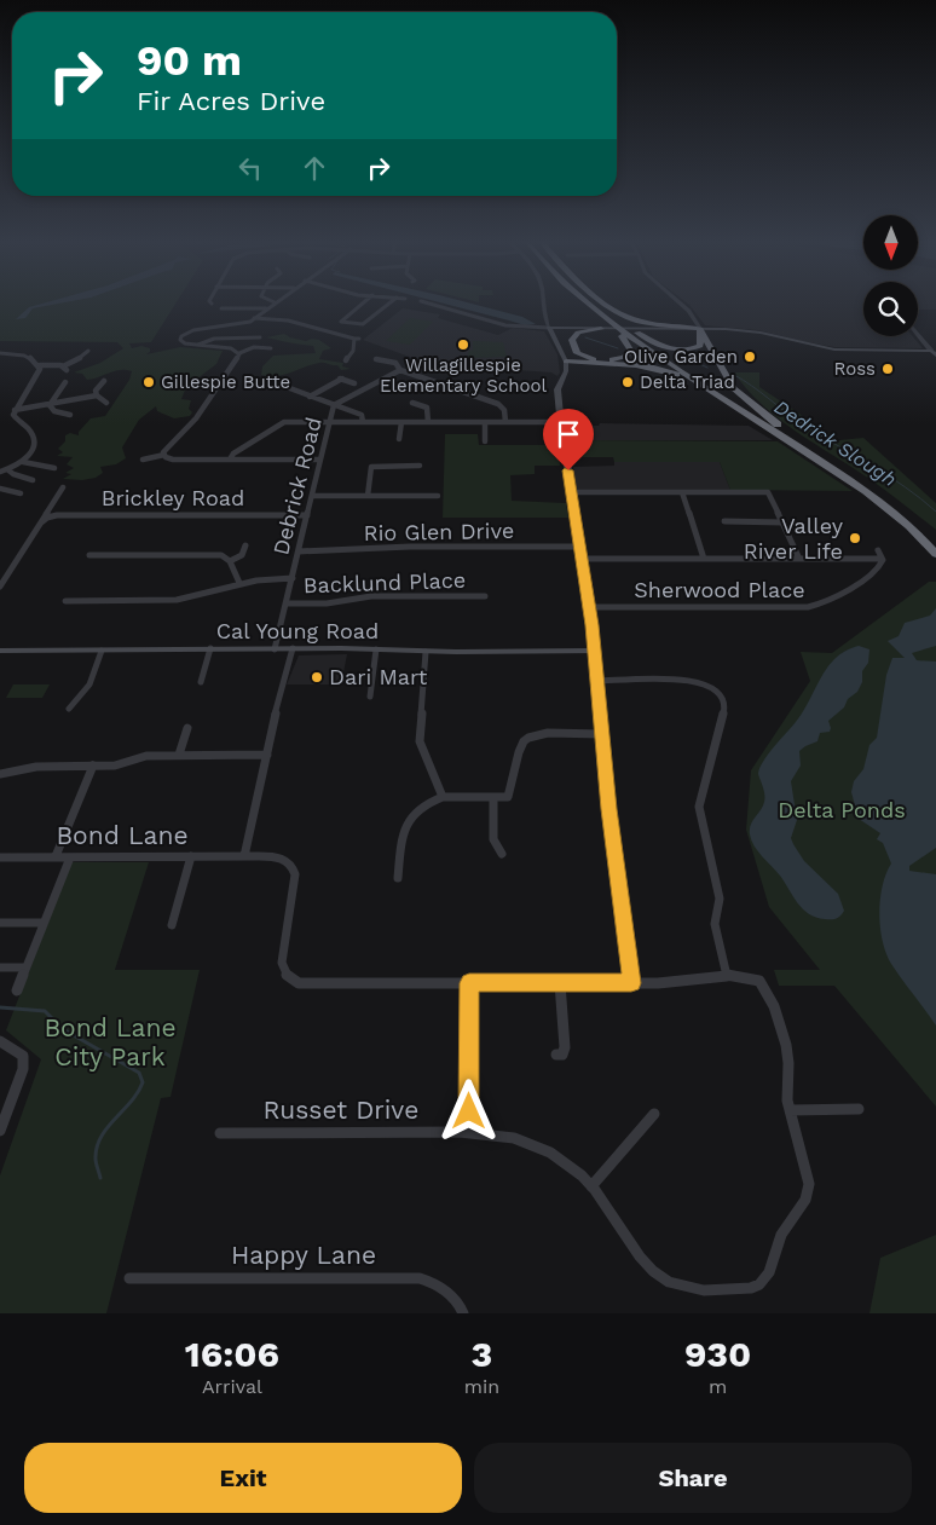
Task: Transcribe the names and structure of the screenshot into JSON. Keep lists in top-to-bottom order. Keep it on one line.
{"streets":{"main road":["Cal Young Road"],"street":["Debrick Road","Brickley Road","Rio Glen Drive","Backlund Place","Sherwood Place","Bond Lane","Russet Drive","Happy Lane"]},"crossings":[["Debrick Road","Brickley Road"],["Debrick Road","Rio Glen Drive"],["Debrick Road","Backlund Place"],["Debrick Road","Cal Young Road"],["Bond Lane","Russet Drive"]],"water":["Dedrick Slough"],"parks":["Delta Ponds","Bond Lane City Park"],"places":["Willagillespie Elementary School","Olive Garden","Ross","Gillespie Butte","Delta Triad","Valley River Life","Dari Mart"],"north":"bottom","page":{"turn":["90 m","Fir Acres Drive"],"eta":["16:06","Arrival","3","min","930","m"],"buttons":["Exit","Share"]}}
